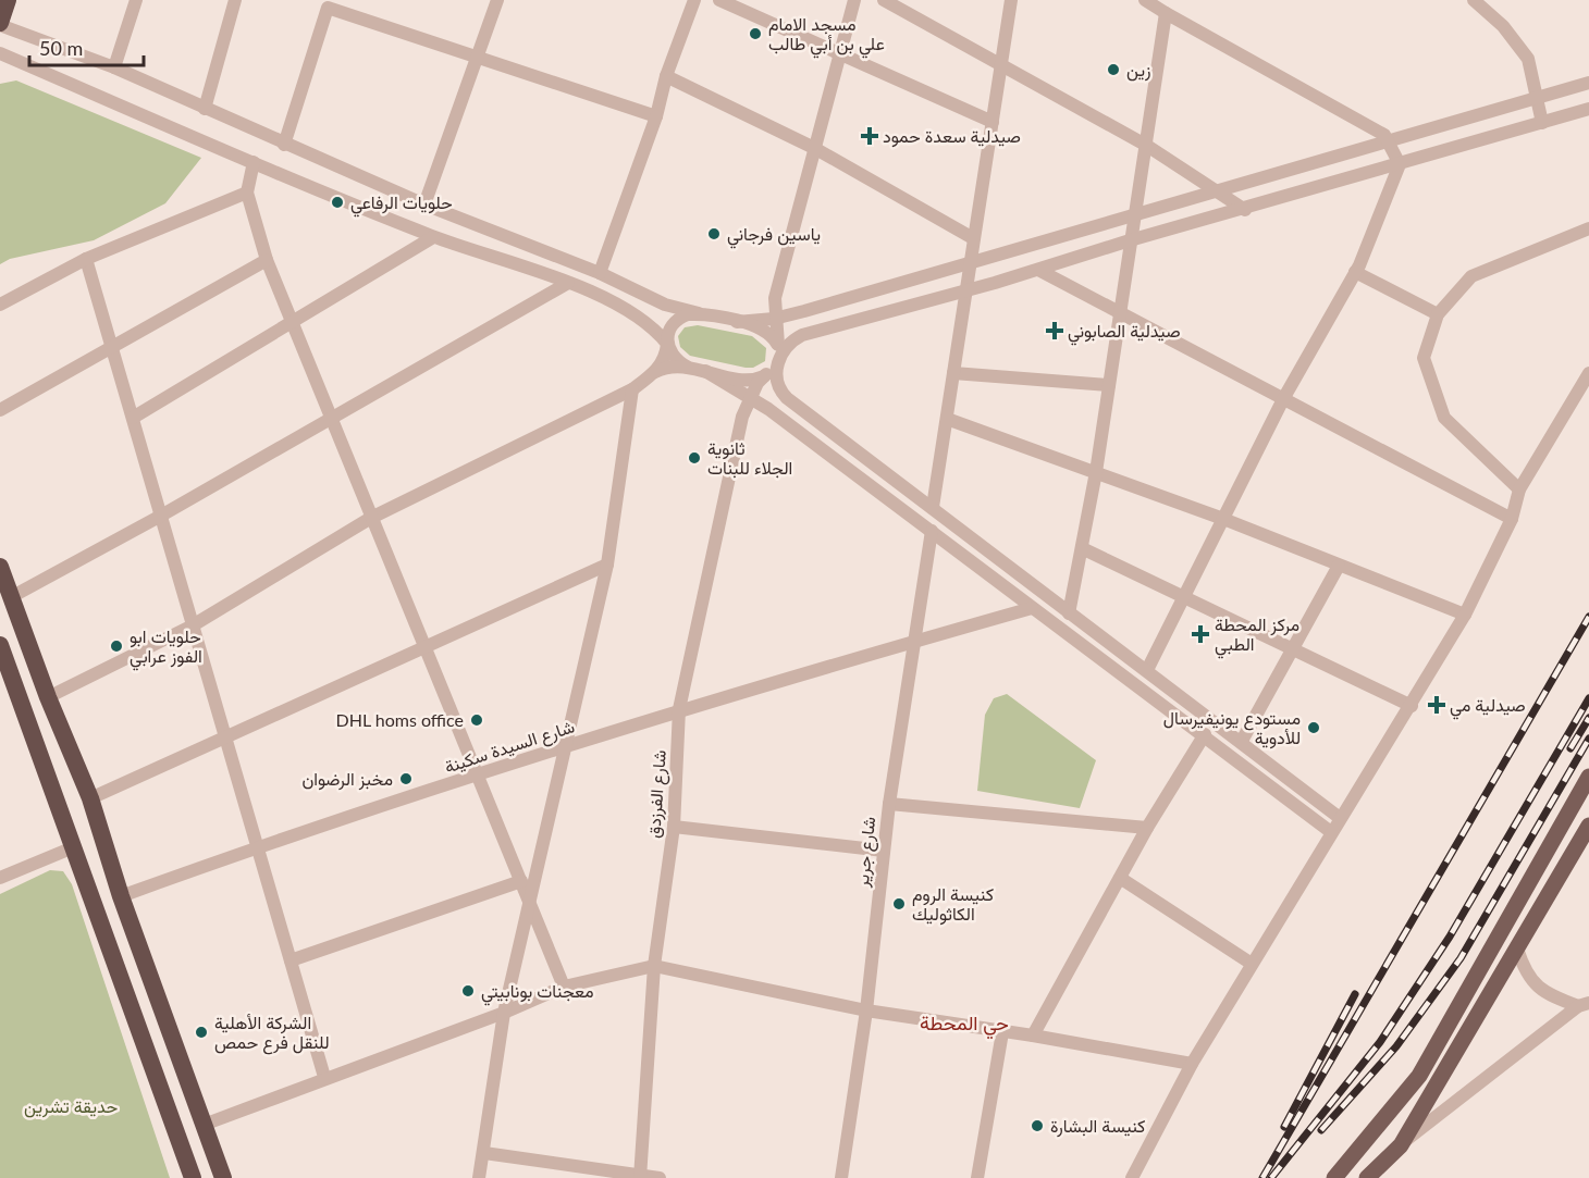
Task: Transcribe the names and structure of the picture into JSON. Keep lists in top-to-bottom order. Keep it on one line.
{"streets":{"street":["شارع السيدة سكينة","شارع الفرزدق","شارع جرير"]},"crossings":[["شارع السيدة سكينة","شارع الفرزدق"],["شارع السيدة سكينة","شارع جرير"]],"districts":["حي المحطة"],"parks":["حديقة تشرين"],"places":{"other":["مسجد الامام علي بن أبي طالب","زين","حلويات الرفاعي","ياسين فرجاني","ثانوية الجلاء للبنات","حلويات ابو الفوز عرابي","DHL homs office","مستودع يونيفيرسال للأدوية","مخبز الرضوان","كنيسة الروم الكاثوليك","معجنات بونابيتي","الشركة الأهلية للنقل فرع حمص","كنيسة البشارة"],"health":["صيدلية سعدة حمود","صيدلية الصابوني","مركز المحطة الطبي","صيدلية مي"]},"scale_bar":"50 m"}
